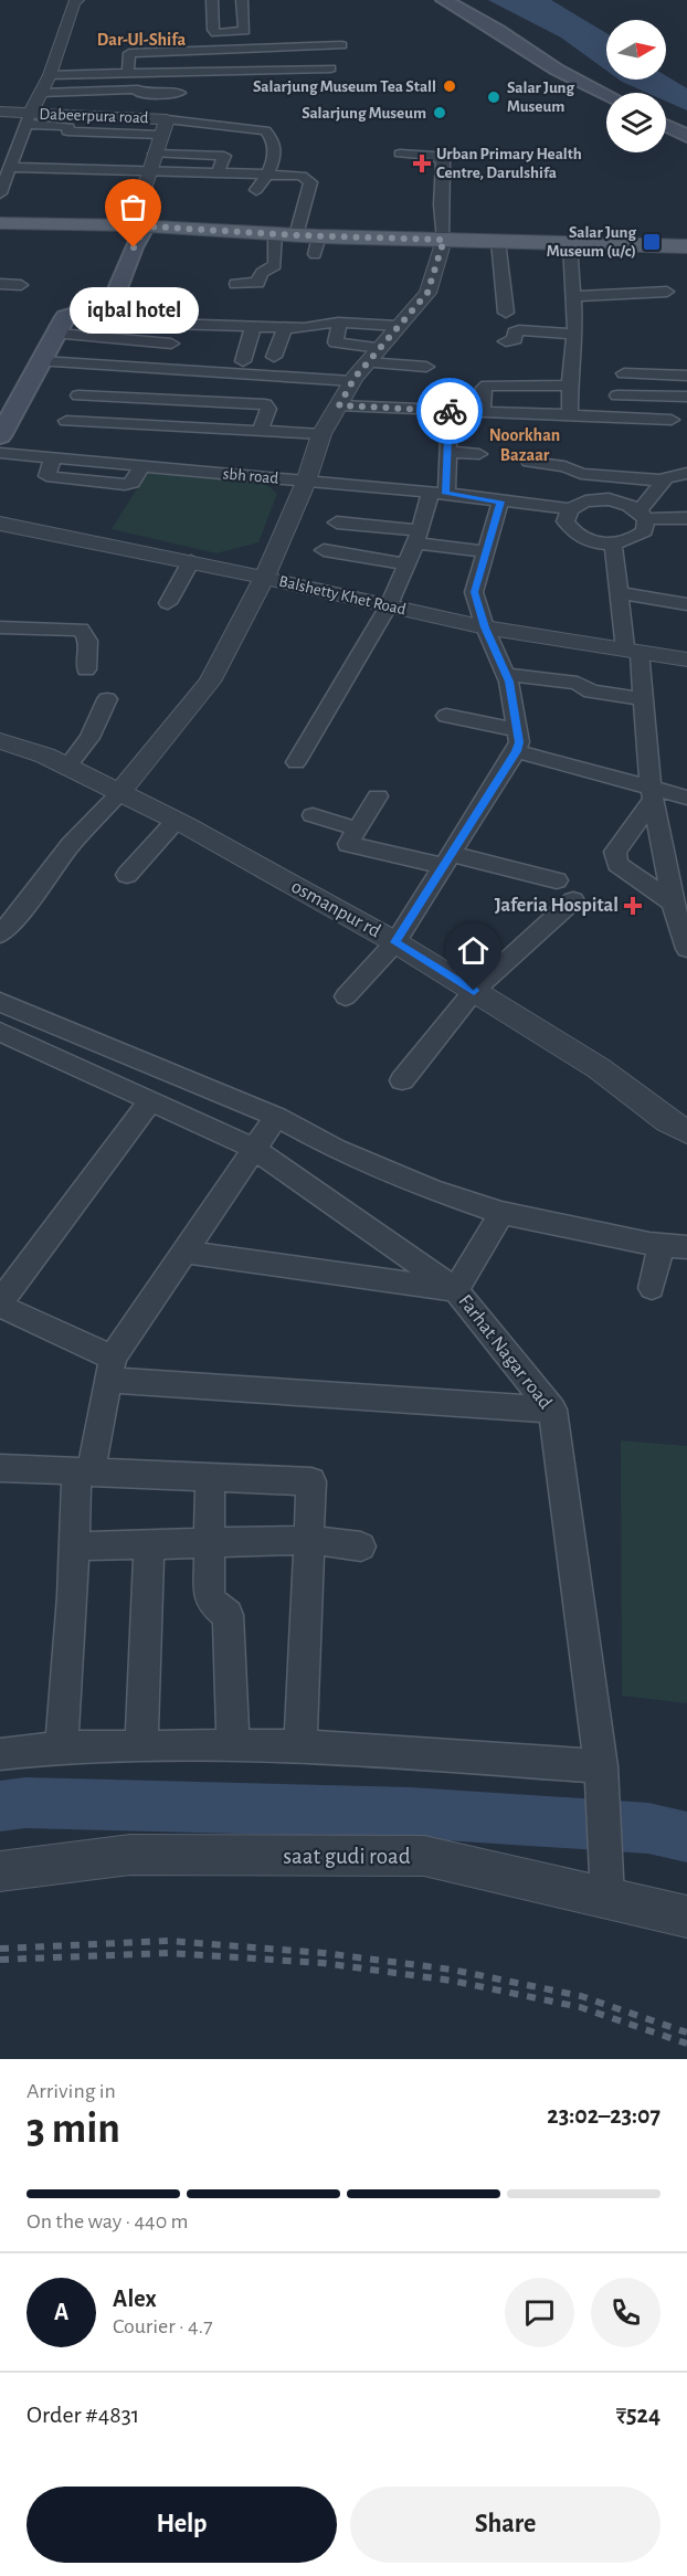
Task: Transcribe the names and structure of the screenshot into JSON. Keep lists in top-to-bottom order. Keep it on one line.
{"streets":{"street":["Dabeerpura road","sbh road","Balshetty Khet Road","osmanpur rd","Farhat Nagar road","saat gudi road"]},"crossings":[["Farhat Nagar road","saat gudi road"]],"districts":["Dar-Ul-Shifa","Noorkhan Bazaar"],"places":{"other":["Salarjung Museum Tea Stall","Salar Jung Museum","Salarjung Museum","iqbal hotel"],"health":["Urban Primary Health Centre, Darulshifa","Jaferia Hospital"],"transit":["Salar Jung Museum (u/c)"]},"north":"right","page":{"bubble":"iqbal hotel","heading":["3 min","Arriving in","23:02–23:07"],"panel":["Alex","Courier · 4.7","Order #4831","₹524"],"bar":"On the way · 440 m","round":"A","buttons":["Help","Share"]}}
